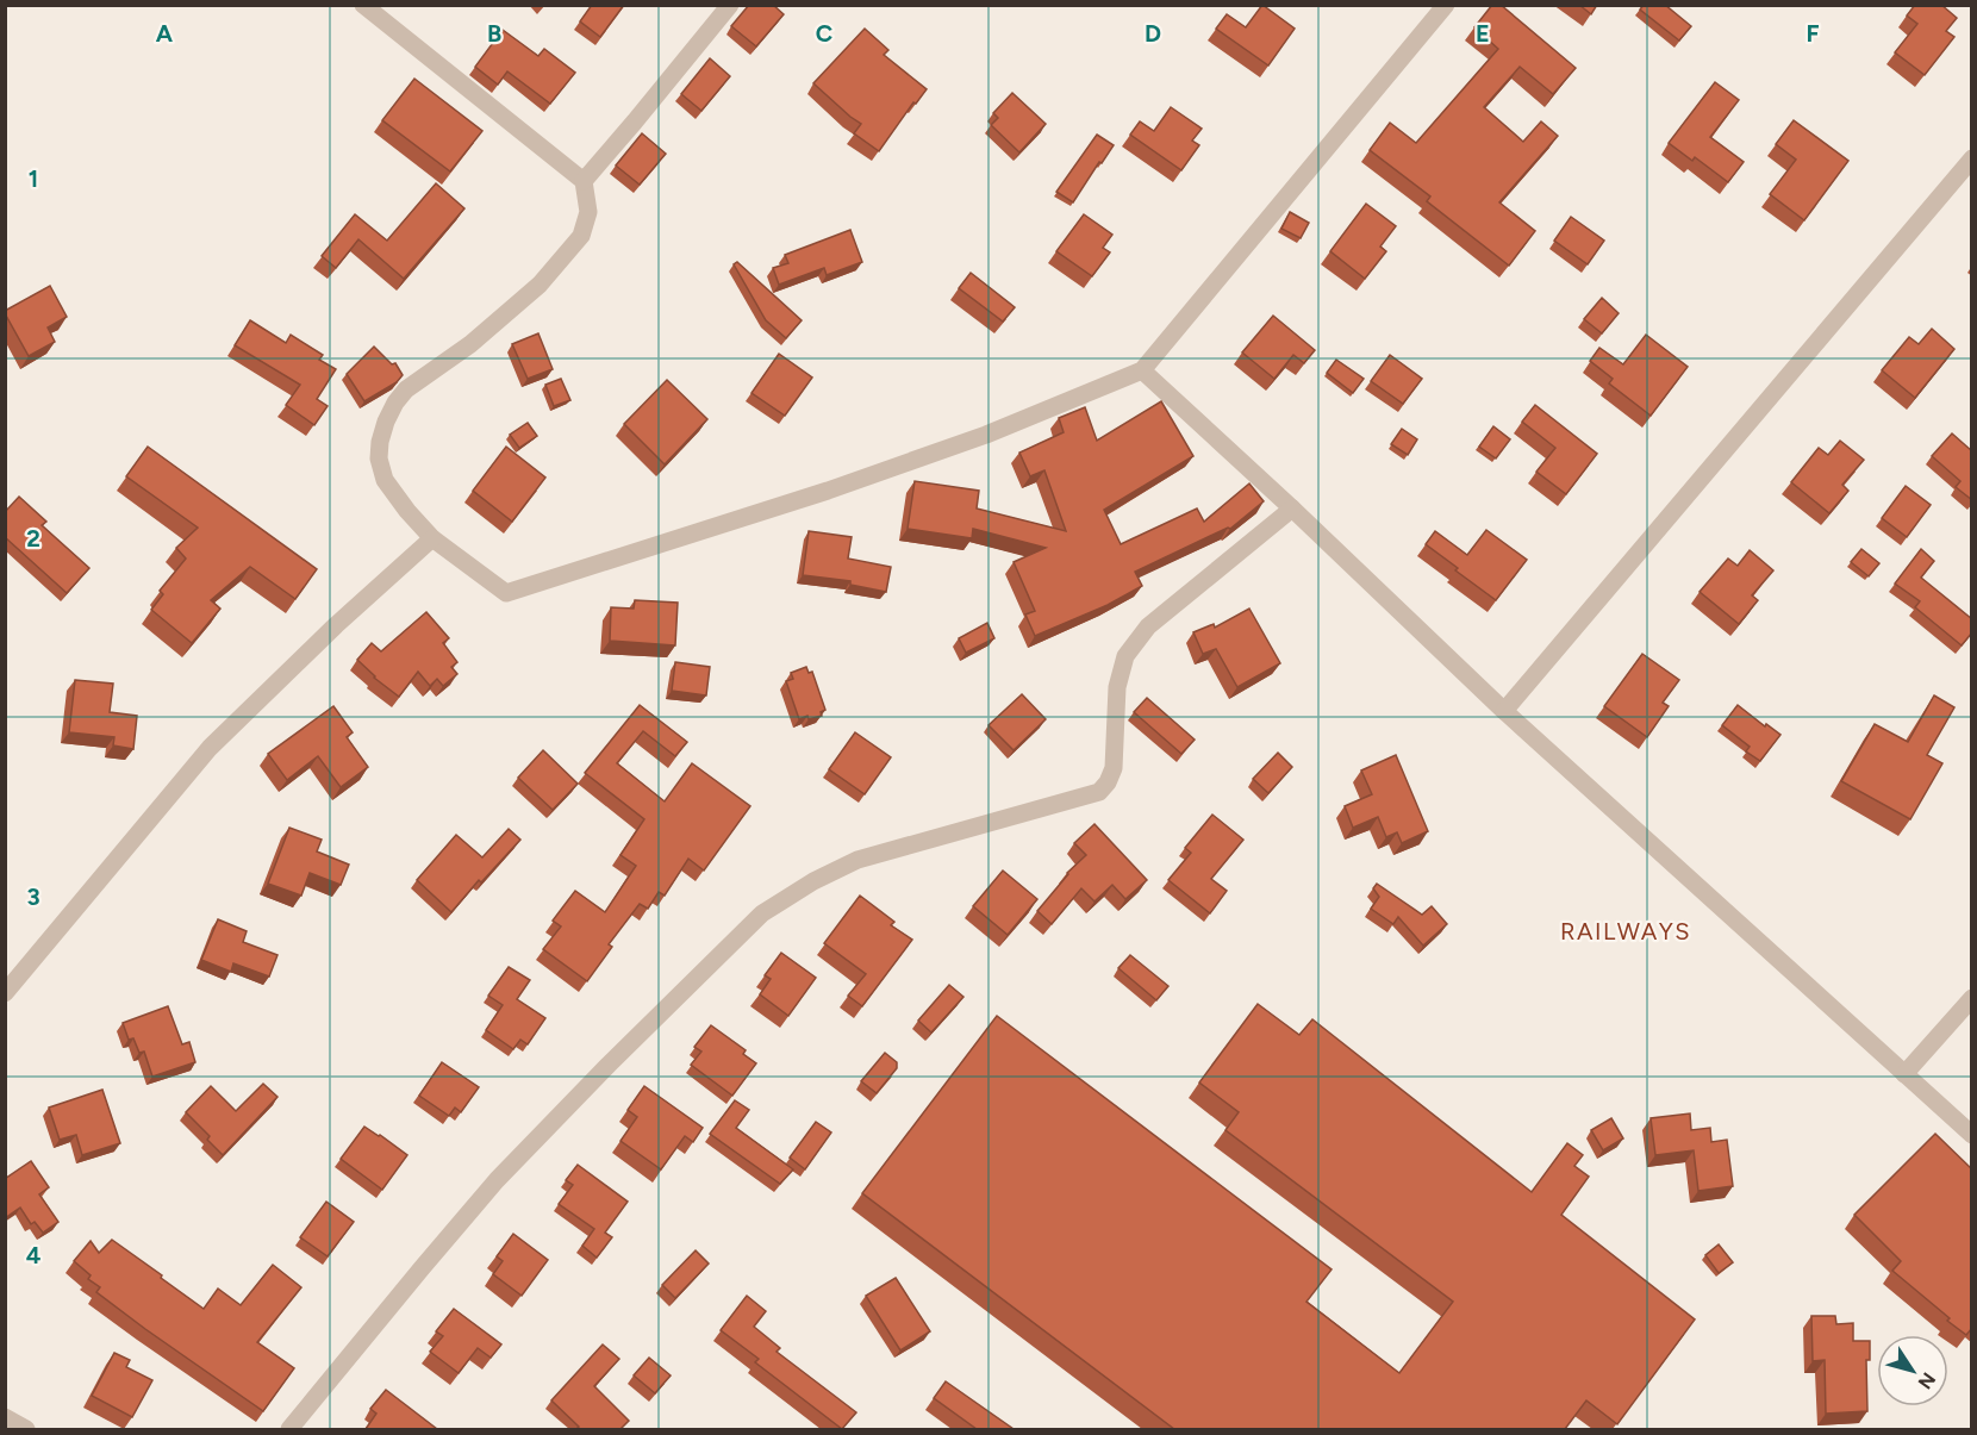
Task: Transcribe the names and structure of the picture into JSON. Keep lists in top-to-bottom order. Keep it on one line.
{"districts":["RAILWAYS"],"north":"bottom right","grid":{"columns":["A","B","C","D","E","F"],"rows":["1","2","3","4"]}}
